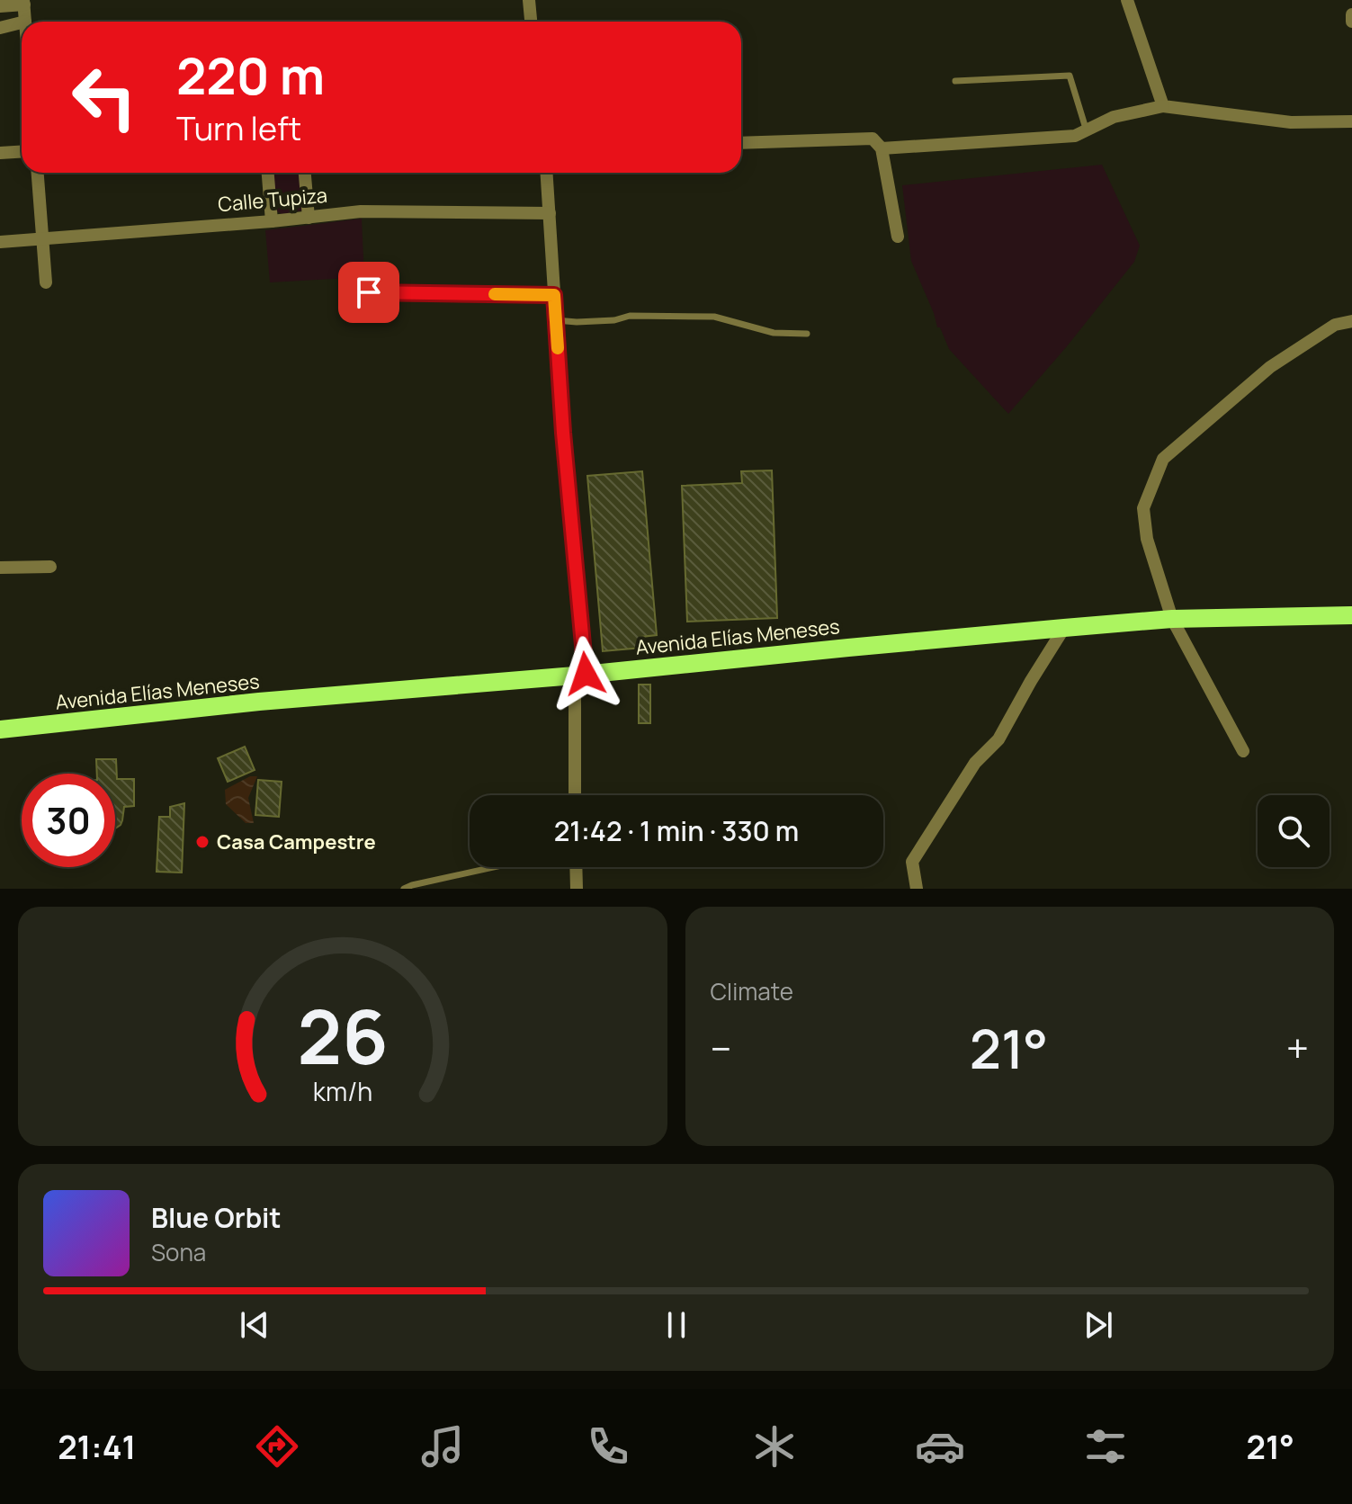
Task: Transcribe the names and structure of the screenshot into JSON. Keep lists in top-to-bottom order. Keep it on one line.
{"streets":{"main road":["Avenida Elías Meneses"],"street":["Calle Tupiza"]},"places":["Casa Campestre"],"page":{"turn":["220 m","Turn left"],"limit":"30","trip":"21:42 · 1 min · 330 m","tile":"Climate","heat":["−","21°","+"],"song":["Blue Orbit","Sona"],"tabs":["21:41","21°"],"gauge":["26","km/h"]}}
